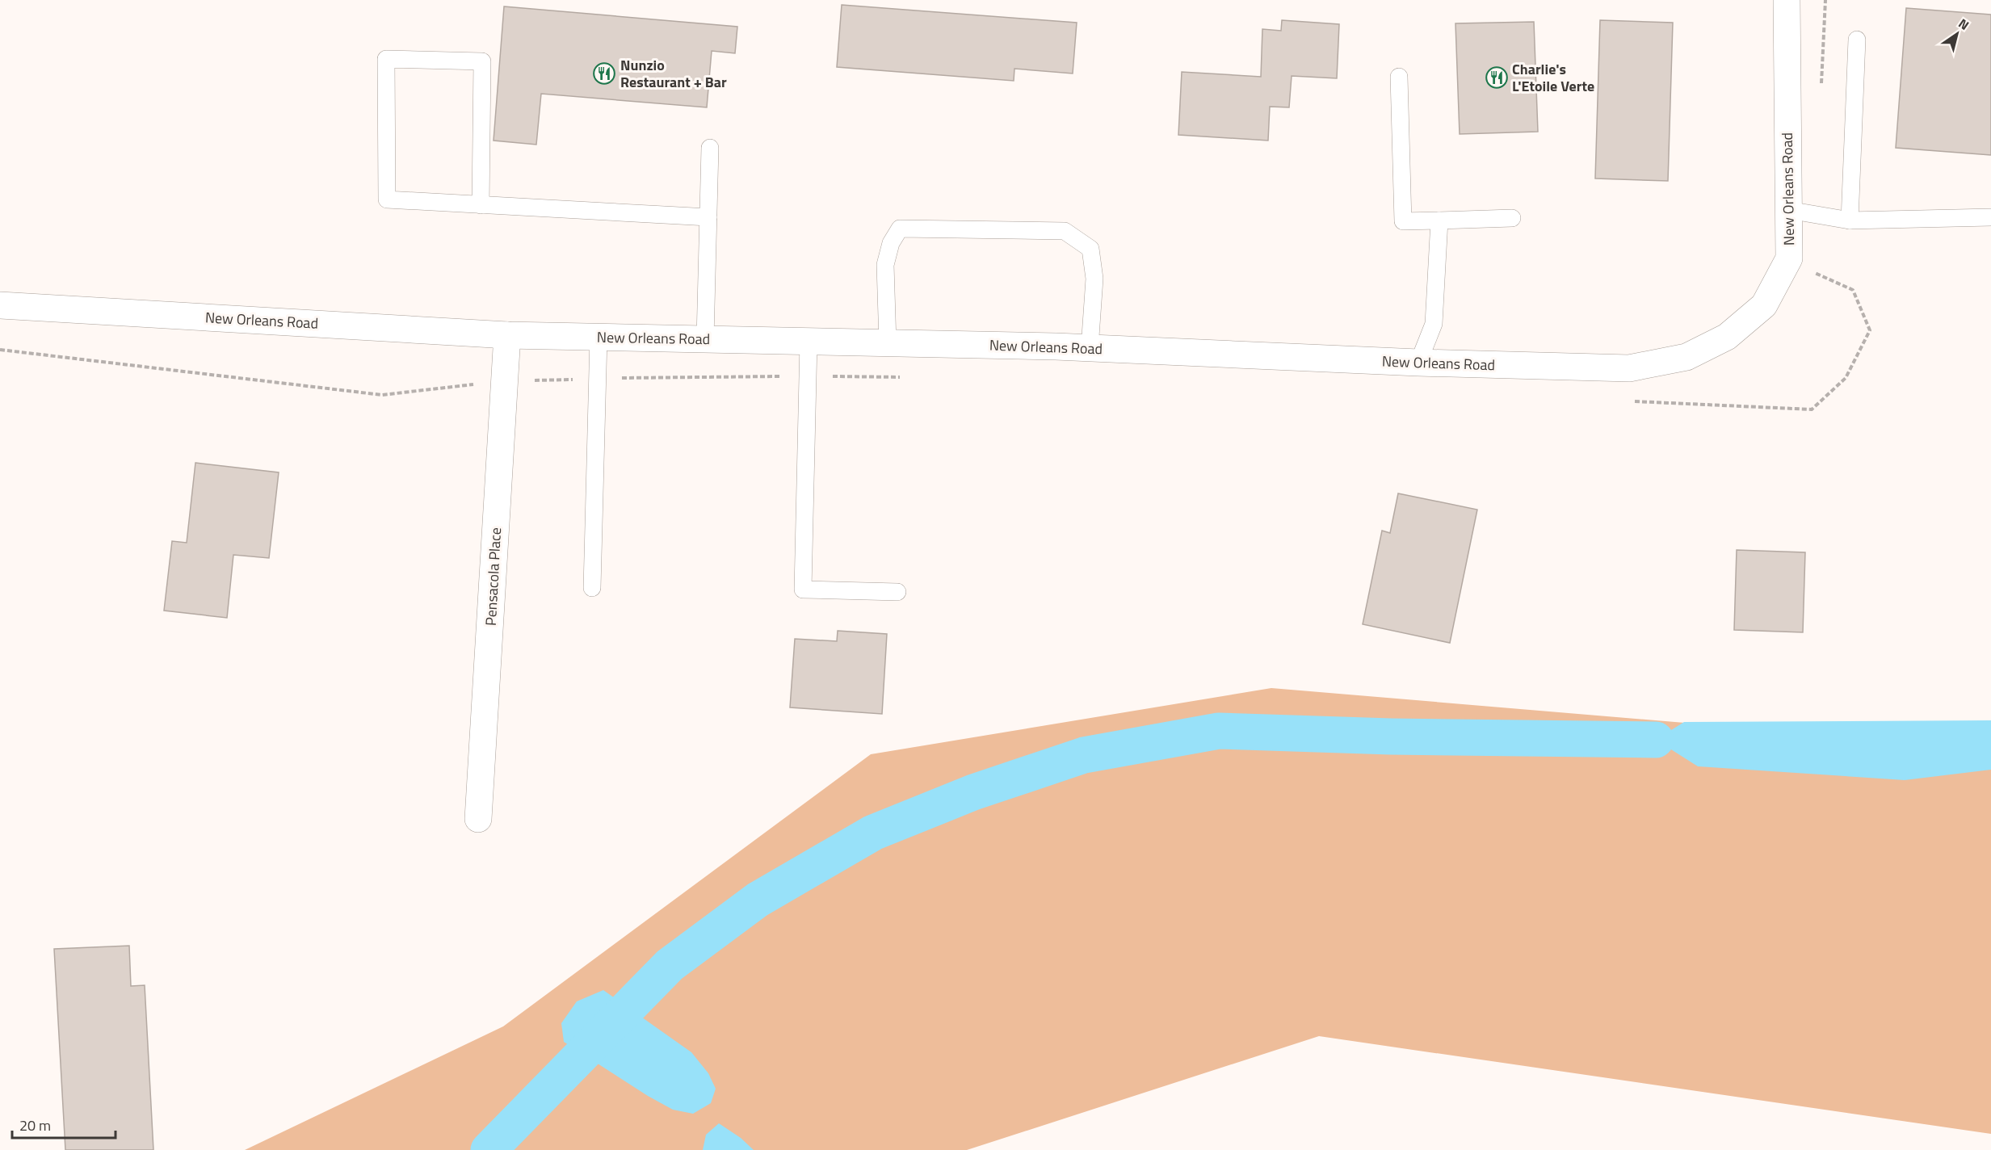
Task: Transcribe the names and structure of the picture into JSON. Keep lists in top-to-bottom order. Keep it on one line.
{"streets":{"street":["New Orleans Road","Pensacola Place"]},"crossings":[["New Orleans Road","Pensacola Place"]],"places":{"restaurant":["Nunzio Restaurant + Bar","Charlie's L'Etoile Verte"]},"scale_bar":"20 m","north":"top right"}
